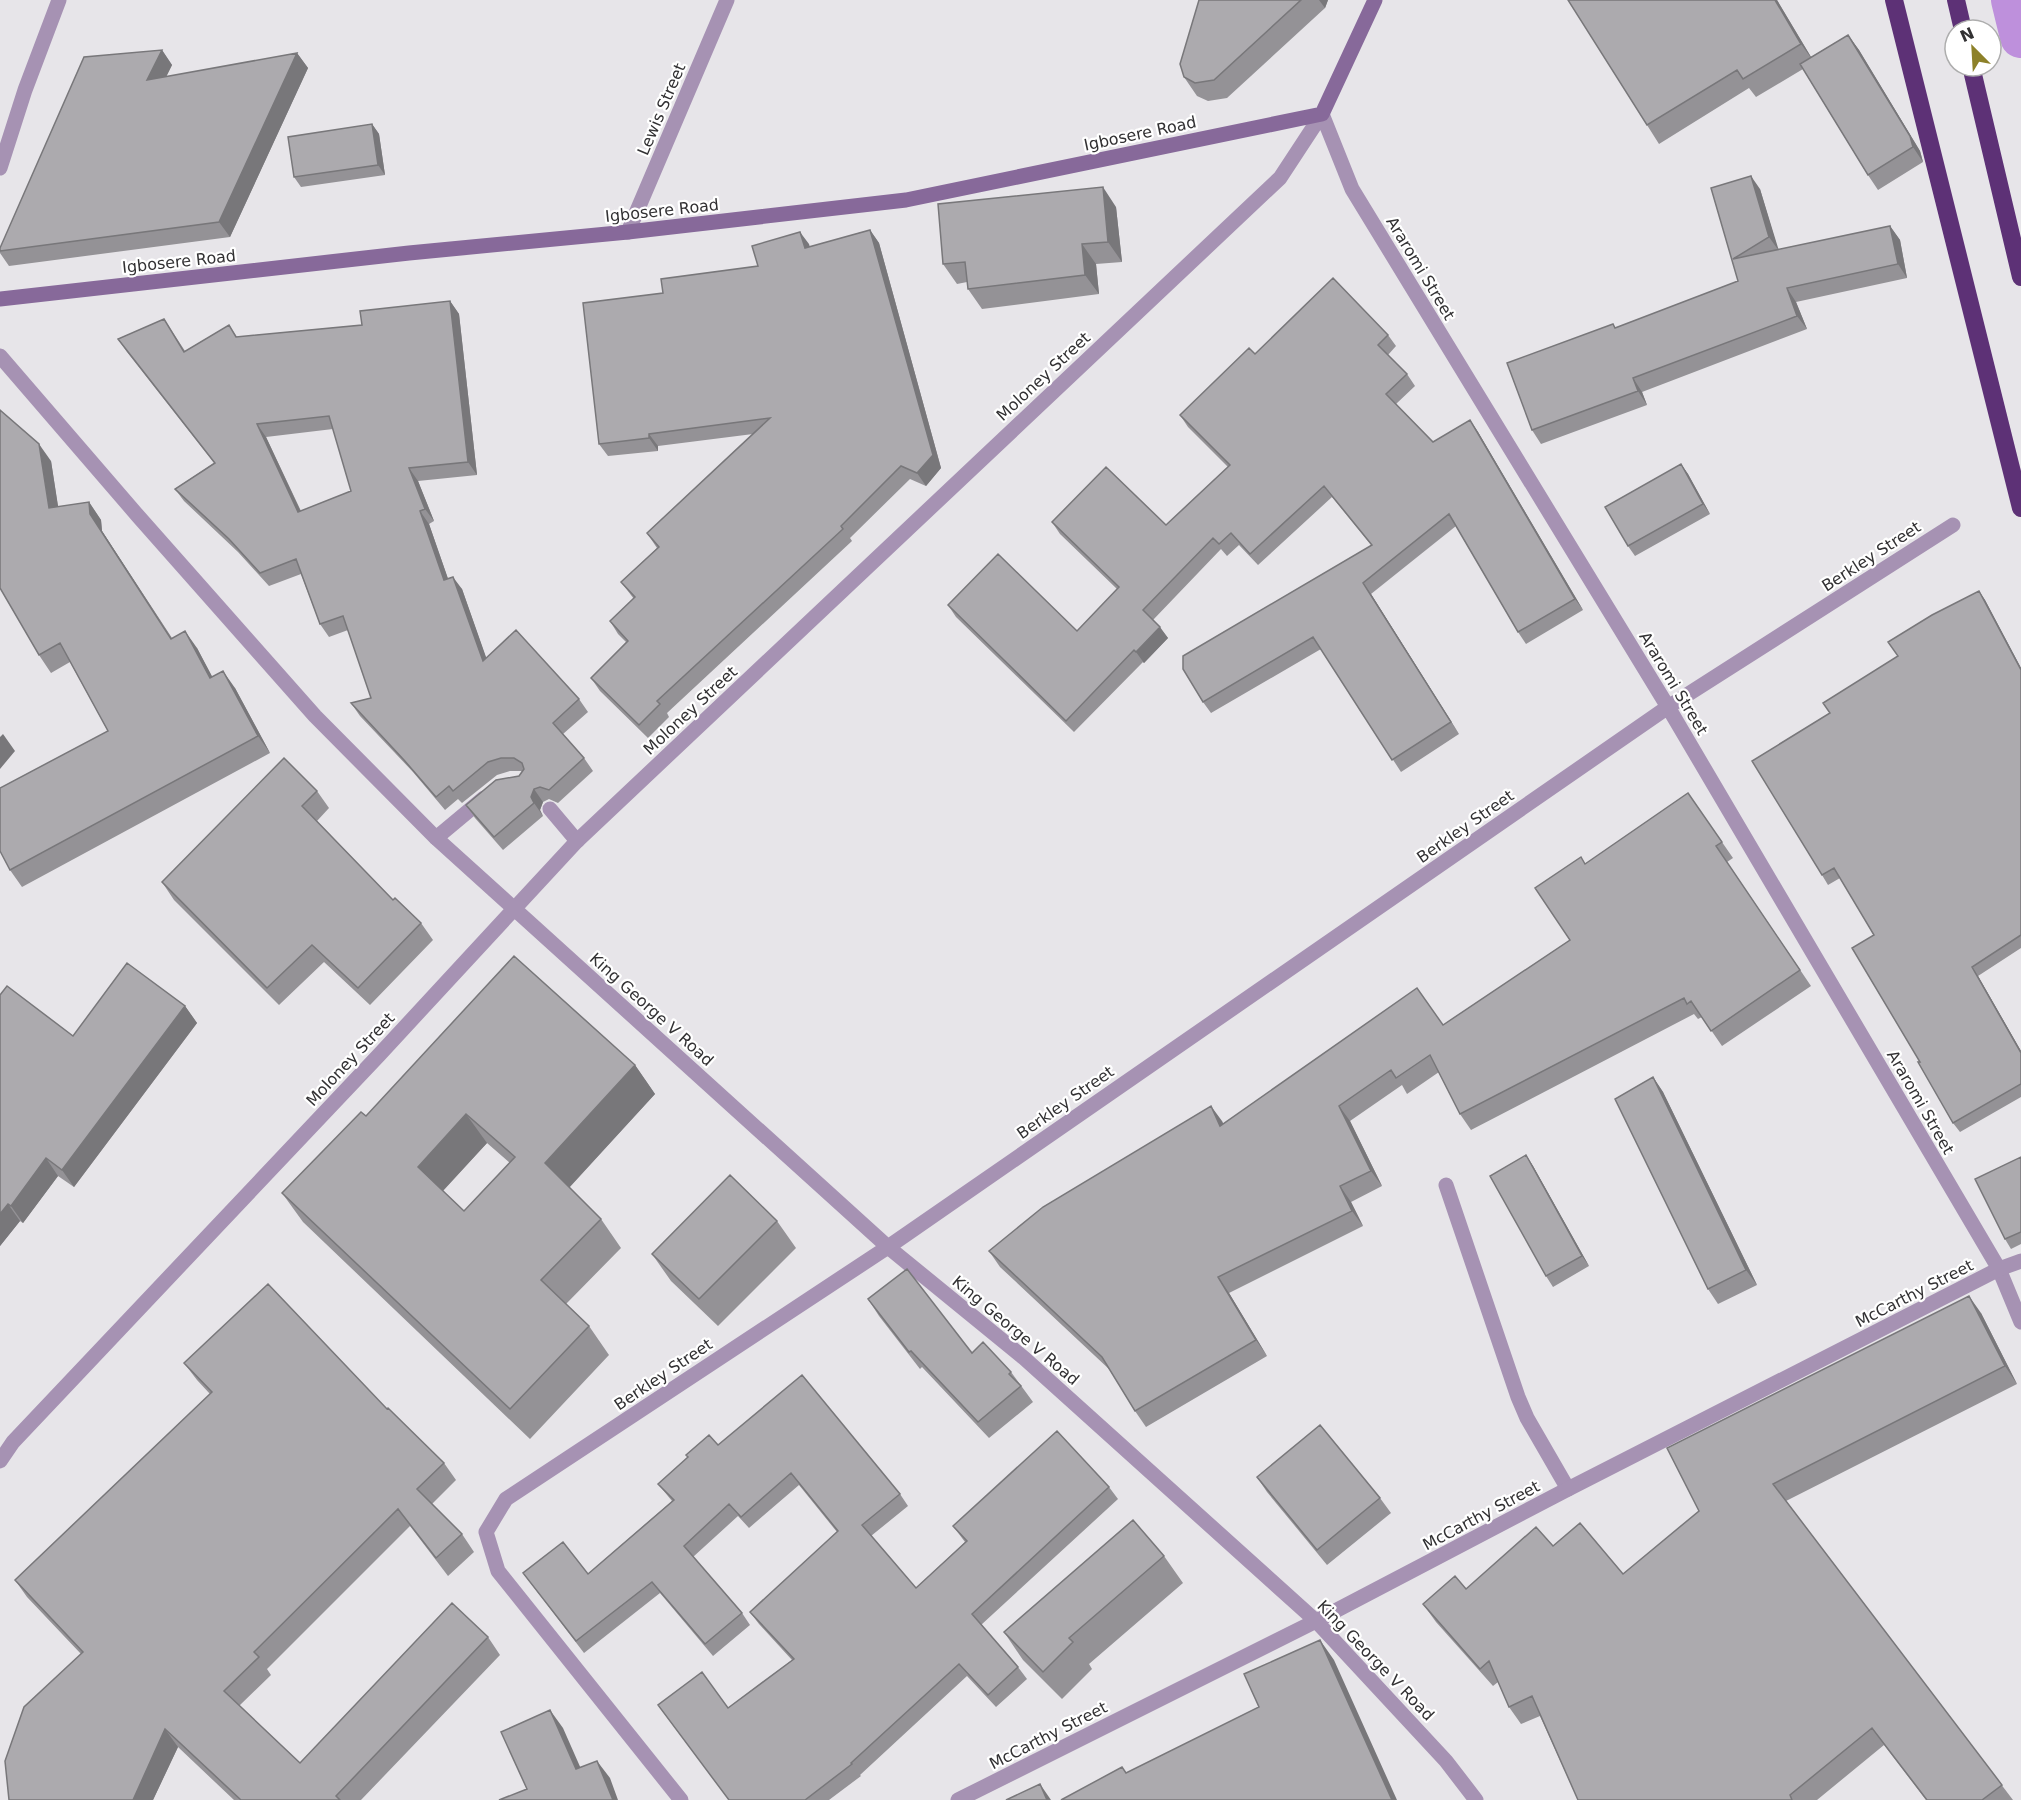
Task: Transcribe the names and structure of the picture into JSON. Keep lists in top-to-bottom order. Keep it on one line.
{"streets":{"main road":["Igbosere Road","Moloney Street"],"street":["Lewis Street","Araromi Street","Berkley Street","King George V Road","McCarthy Street"]},"crossings":[["Lewis Street","Igbosere Road"],["Igbosere Road","Araromi Street"],["Igbosere Road","Moloney Street"],["Araromi Street","Moloney Street"],["Araromi Street","Berkley Street"],["Araromi Street","McCarthy Street"],["Moloney Street","King George V Road"],["Berkley Street","King George V Road"],["King George V Road","McCarthy Street"]],"north":"top left"}
